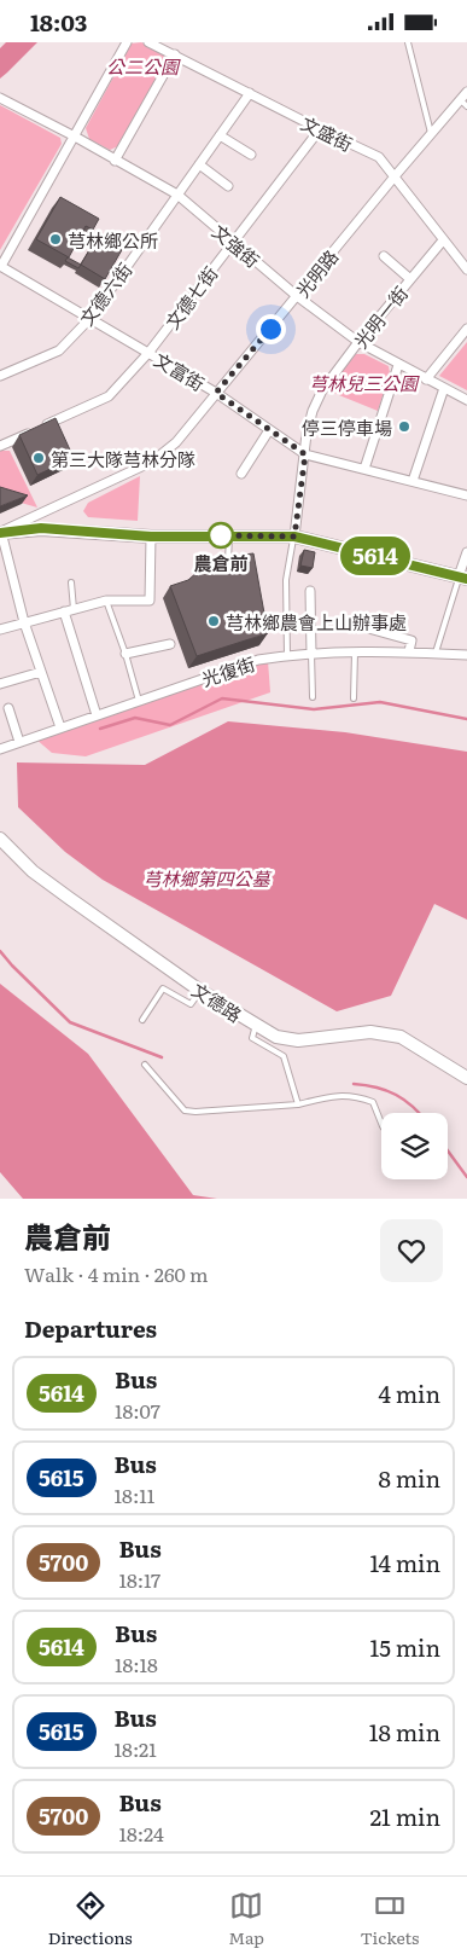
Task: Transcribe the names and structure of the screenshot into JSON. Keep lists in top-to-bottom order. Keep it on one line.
{"streets":{"main road":["文德路"],"street":["文盛街","文強街","光明路","文德六街","文德七街","光明一街","文富街","光復街"]},"crossings":[["文盛街","光明路"],["文盛街","文德六街"],["文盛街","文德七街"],["文盛街","光明一街"],["文強街","光明路"],["文強街","文德六街"],["文強街","文德七街"],["文強街","光明一街"],["光明路","文富街"],["文德六街","文富街"],["文德七街","文富街"],["光明一街","文富街"]],"parks":["公二公園","芎林兒三公園","芎林鄉第四公墓"],"places":["芎林鄉公所","停三停車場","第三大隊芎林分隊","農倉前","芎林鄉農會上山辦事處"],"lines":["bus line 5614"],"page":{"status":"18:03","on_map":"5614","heading":[["農倉前","Walk · 4 min · 260 m"],"Departures"],"list":[{"mark":"5614","name":"Bus","note":"18:07","value":"4 min"},{"mark":"5615","name":"Bus","note":"18:11","value":"8 min"},{"mark":"5700","name":"Bus","note":"18:17","value":"14 min"},{"mark":"5614","name":"Bus","note":"18:18","value":"15 min"},{"mark":"5615","name":"Bus","note":"18:21","value":"18 min"},{"mark":"5700","name":"Bus","note":"18:24","value":"21 min"}],"tabs":["Directions","Map","Tickets"]}}
